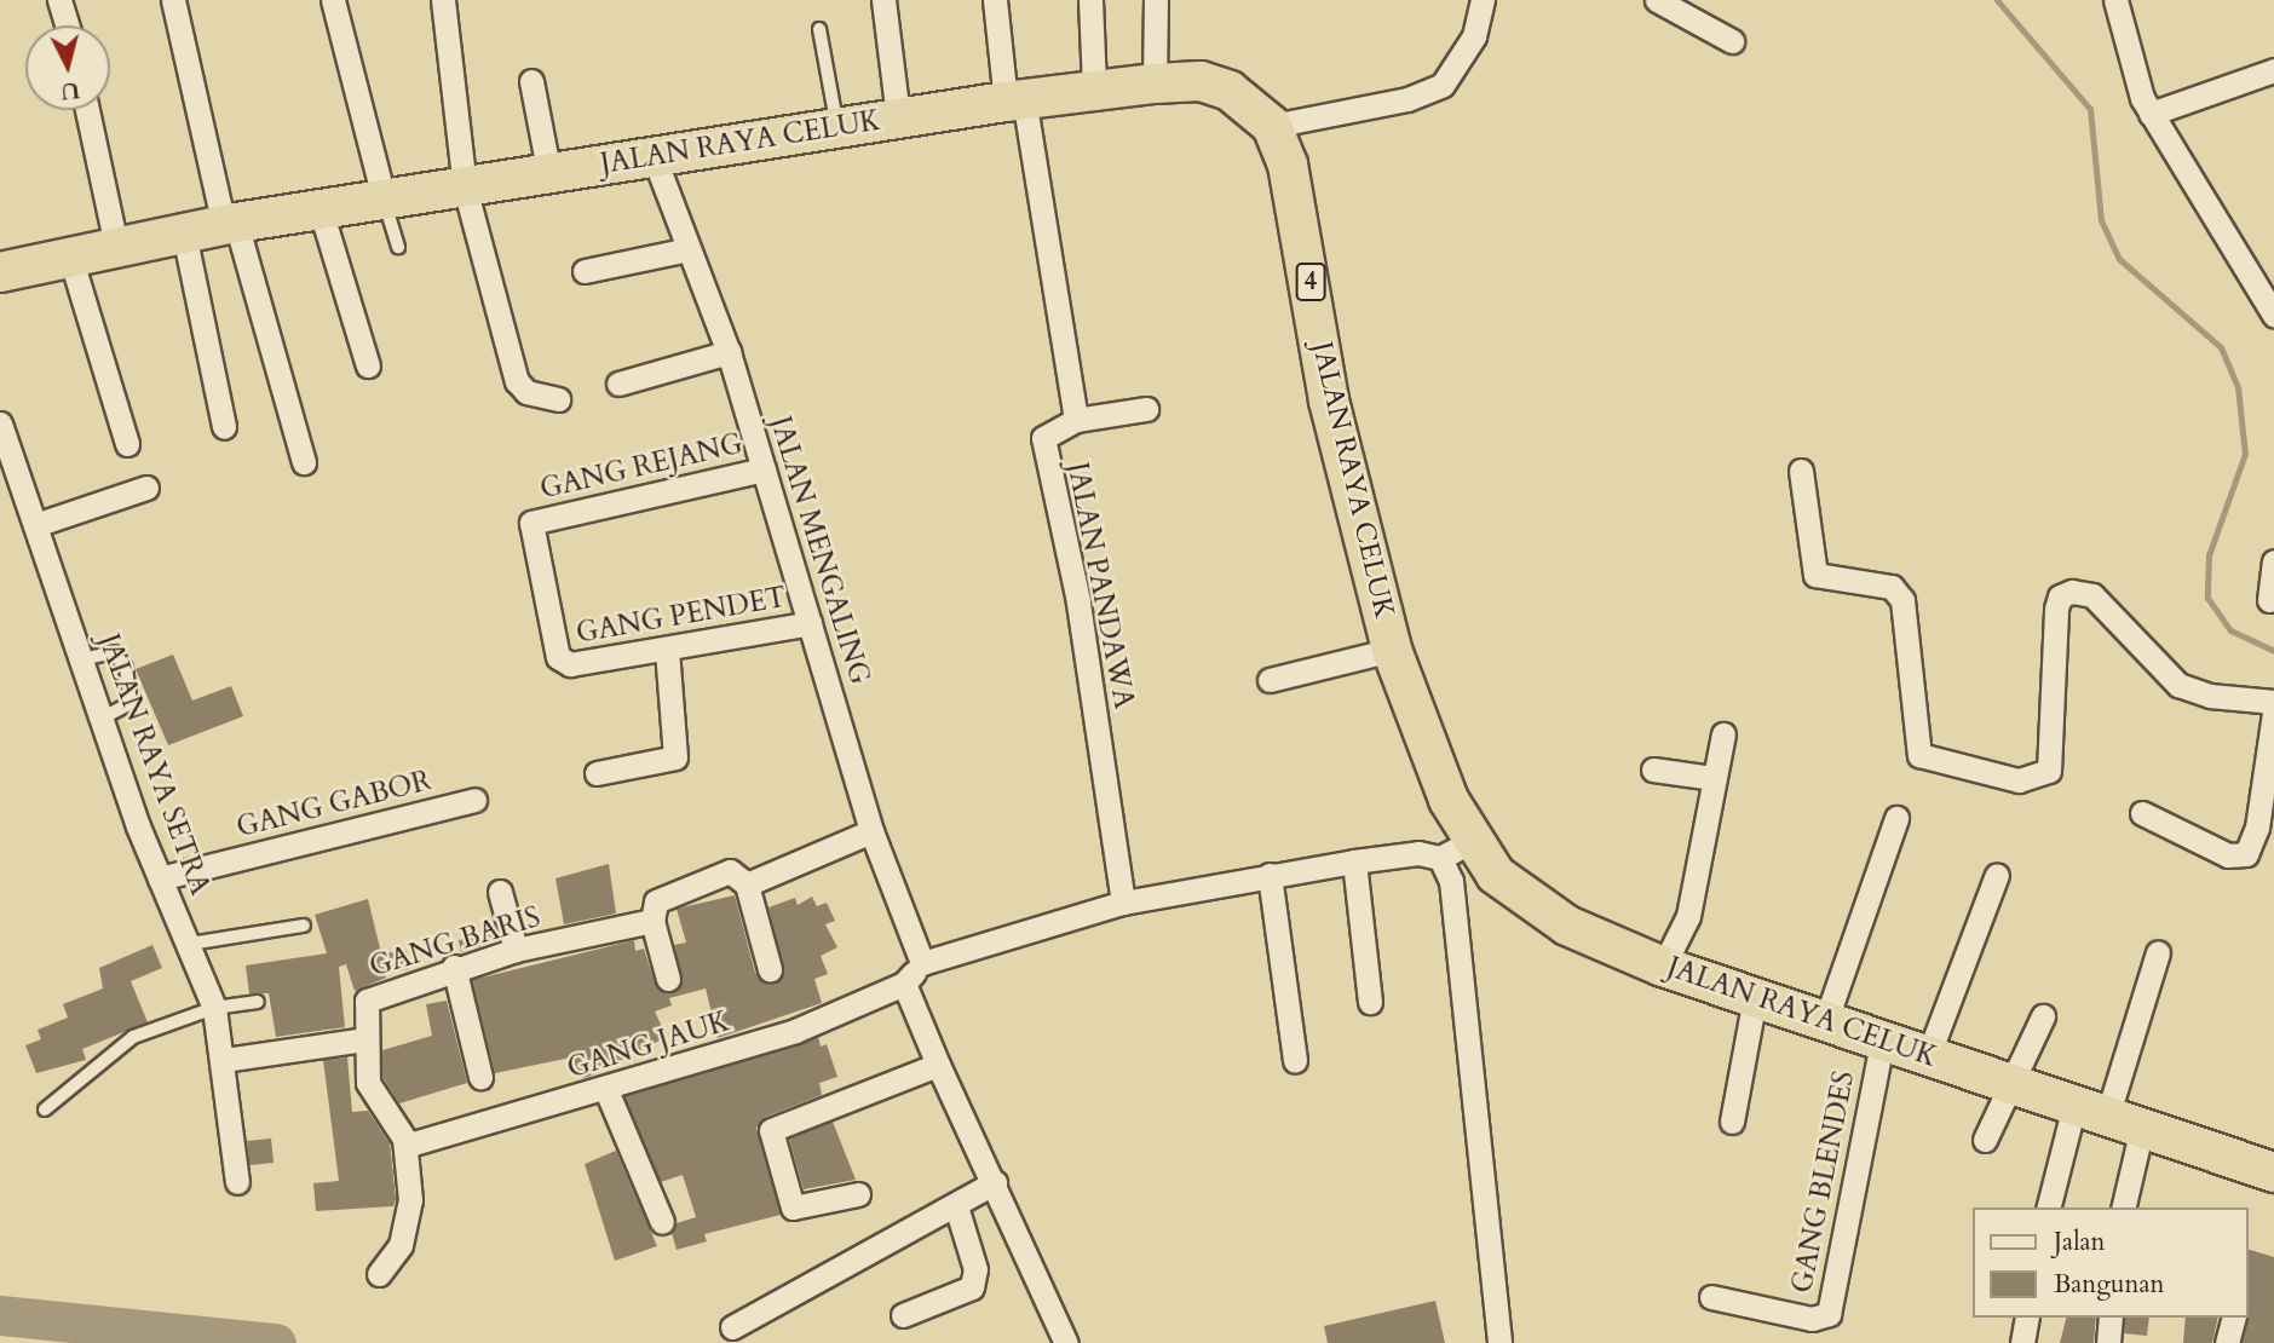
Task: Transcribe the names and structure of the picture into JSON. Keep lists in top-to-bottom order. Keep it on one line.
{"streets":{"highway":["JALAN RAYA CELUK","4"],"street":["GANG REJANG","JALAN MENGALING","JALAN PANDAWA","GANG PENDET","JALAN RAYA SETRA","GANG GABOR","GANG BARIS","GANG JAUK","GANG BLENDES"]},"crossings":[["JALAN RAYA CELUK","JALAN MENGALING"],["JALAN RAYA CELUK","GANG BLENDES"],["GANG REJANG","JALAN MENGALING"],["GANG REJANG","GANG PENDET"],["JALAN MENGALING","GANG PENDET"],["JALAN RAYA SETRA","GANG GABOR"],["GANG BARIS","GANG JAUK"]],"legend":["Jalan","Bangunan"],"north":"bottom"}
